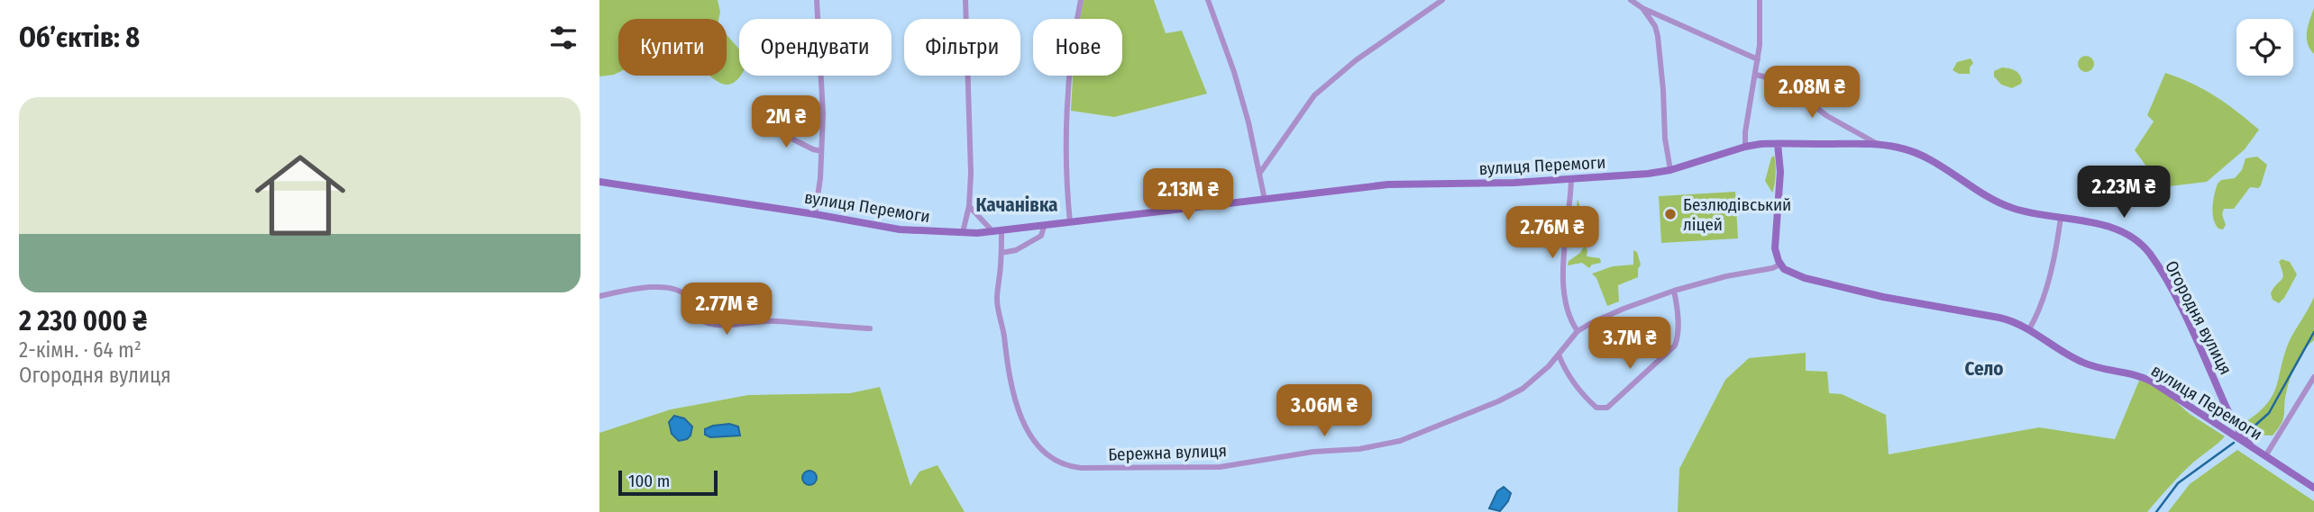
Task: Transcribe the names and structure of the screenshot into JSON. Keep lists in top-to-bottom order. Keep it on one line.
{"streets":{"street":["вулиця Перемоги","Огородня вулиця","Бережна вулиця"]},"crossings":[["вулиця Перемоги","Огородня вулиця"],["вулиця Перемоги","Бережна вулиця"]],"districts":["Качанівка","Село"],"places":["Безлюдівський ліцей"],"scale_bar":"100 m","page":{"heading":"Об’єктів: 8","chip":["Купити","Орендувати","Фільтри","Нове"],"price":["2.08M ₴","2M ₴","2.23M ₴","2.13M ₴","2.76M ₴","2.77M ₴","3.7M ₴","3.06M ₴"],"list":[{"name":"2 230 000 ₴","note":"2-кімн. · 64 m² · Огородня вулиця"}],"scale":"100 m"}}
